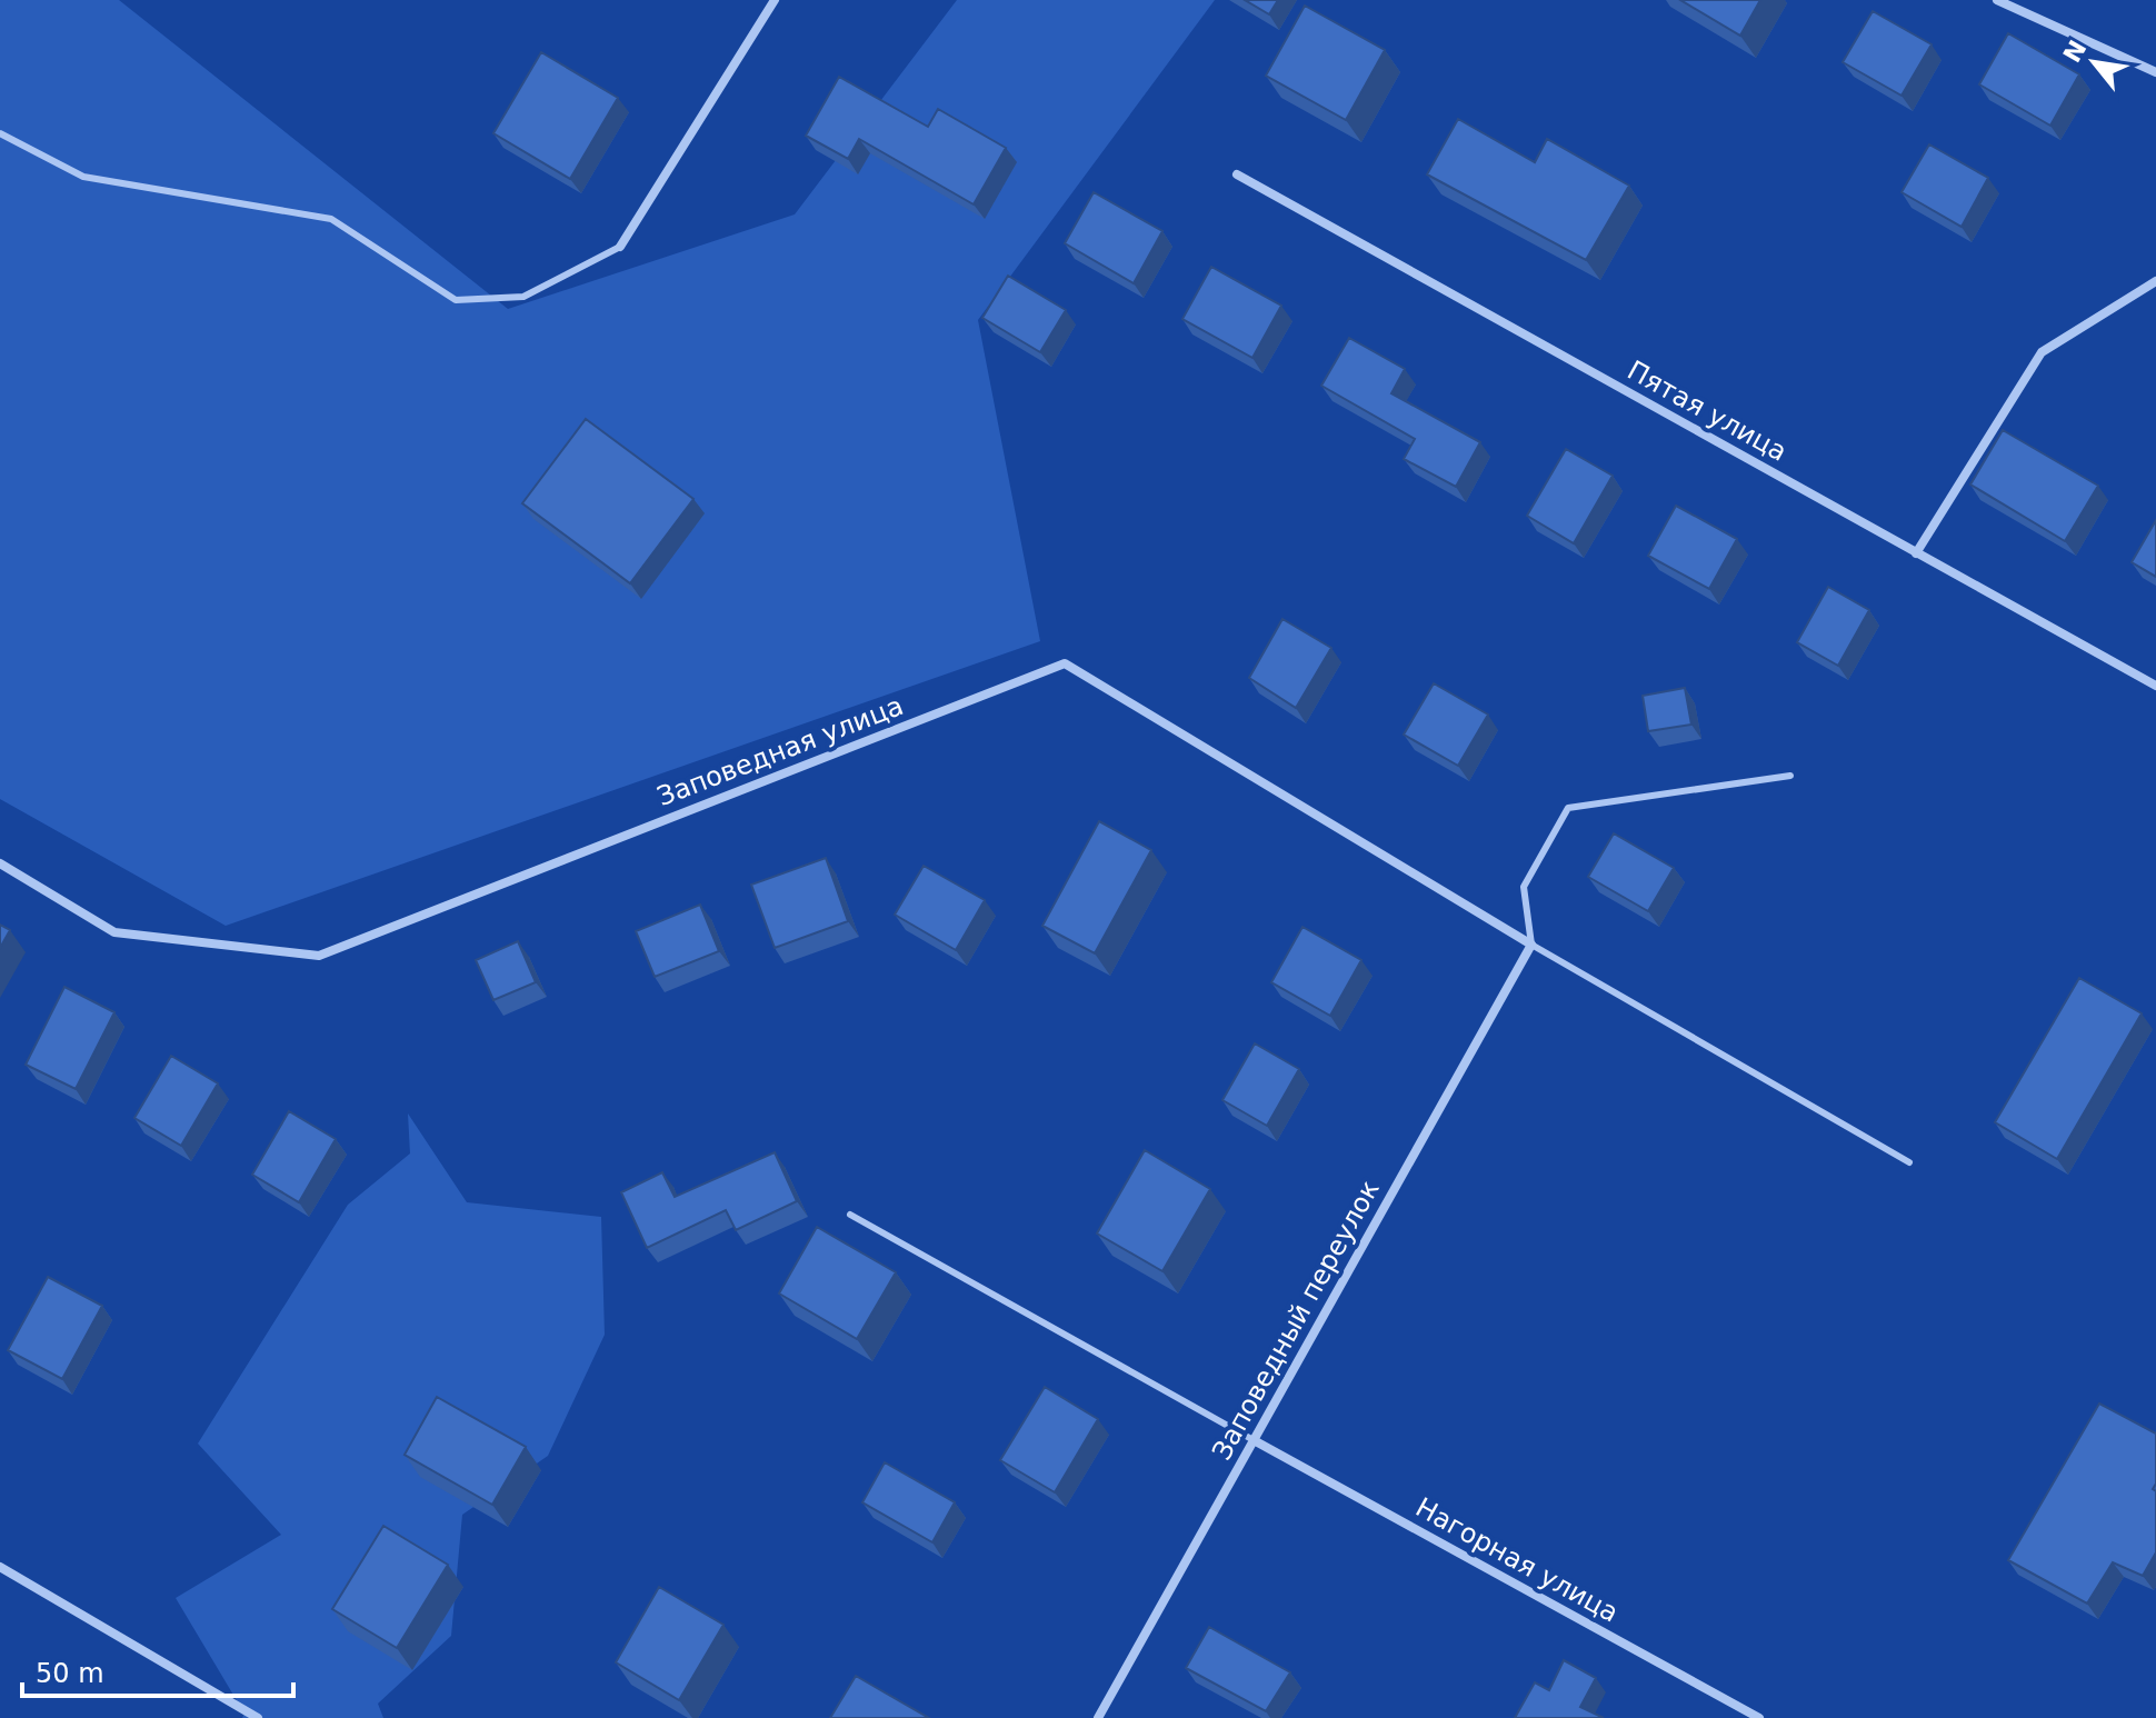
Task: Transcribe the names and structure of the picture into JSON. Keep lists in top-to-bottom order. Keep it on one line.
{"streets":{"street":["Пятая улица","Заповедная улица","Заповедный переулок","Нагорная улица"]},"crossings":[["Заповедная улица","Заповедный переулок"],["Заповедный переулок","Нагорная улица"]],"scale_bar":"50 m","north":"top left"}
